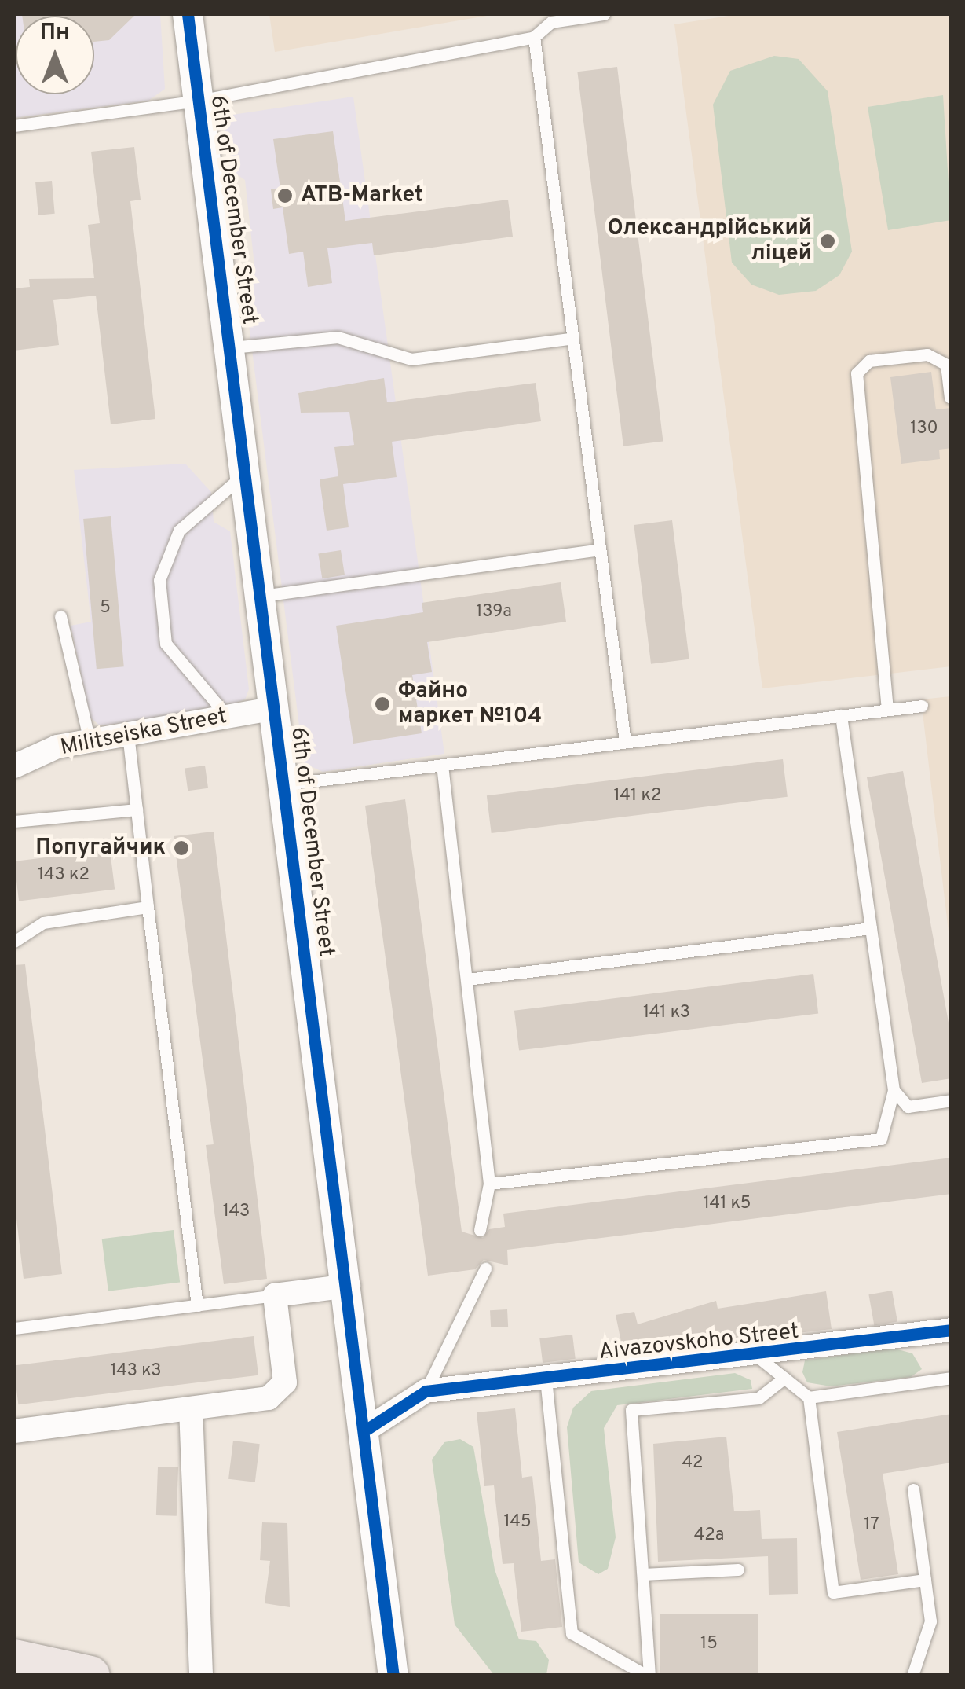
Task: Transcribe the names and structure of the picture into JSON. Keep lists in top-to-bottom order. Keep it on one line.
{"streets":{"street":["6th of December Street","Militseiska Street","Aivazovskoho Street"]},"crossings":[["6th of December Street","Militseiska Street"],["6th of December Street","Aivazovskoho Street"]],"places":["ATB-Market","Олександрійський ліцей","Файно маркет №104","Попугайчик"],"house_numbers":["130","5","139а","141 к2","143 к2","141 к3","141 к5","143","143 к3","42","145","17","42а","15"],"north":"top"}
